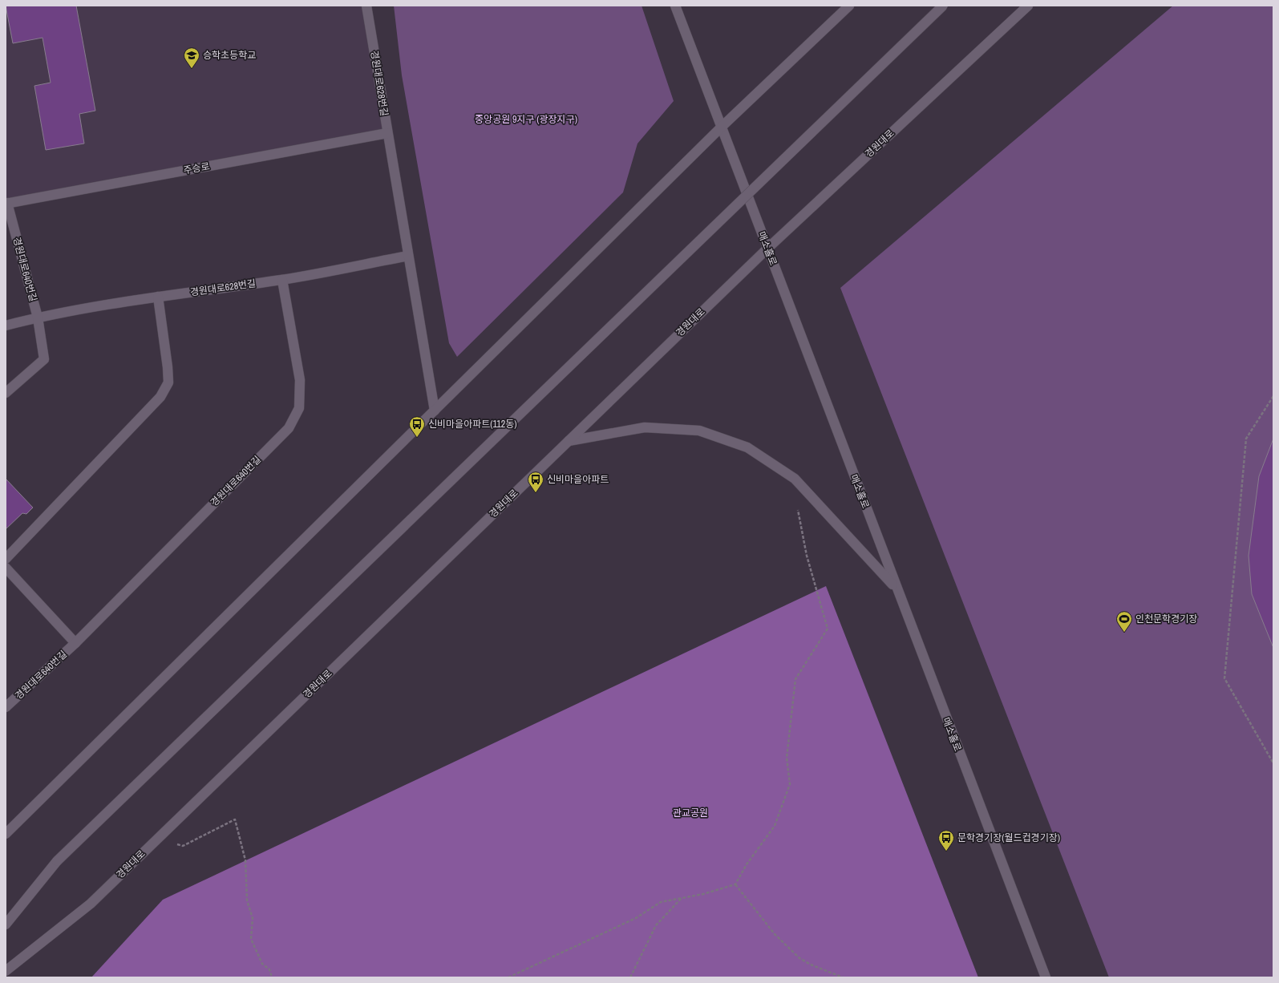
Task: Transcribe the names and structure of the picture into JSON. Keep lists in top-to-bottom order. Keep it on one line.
{"streets":{"main road":["경원대로628번길","경원대로","주승로","매소홀로","경원대로640번길"]},"crossings":[["경원대로628번길","주승로"],["경원대로628번길","경원대로640번길"],["경원대로","매소홀로"],["주승로","경원대로640번길"]],"parks":["중앙공원 9지구 (광장지구)","관교공원"],"places":{"school or university":["승학초등학교"],"bus stop":["신비마을아파트(112동)","신비마을아파트","문학경기장(월드컵경기장)"],"sports":["인천문학경기장"]}}
